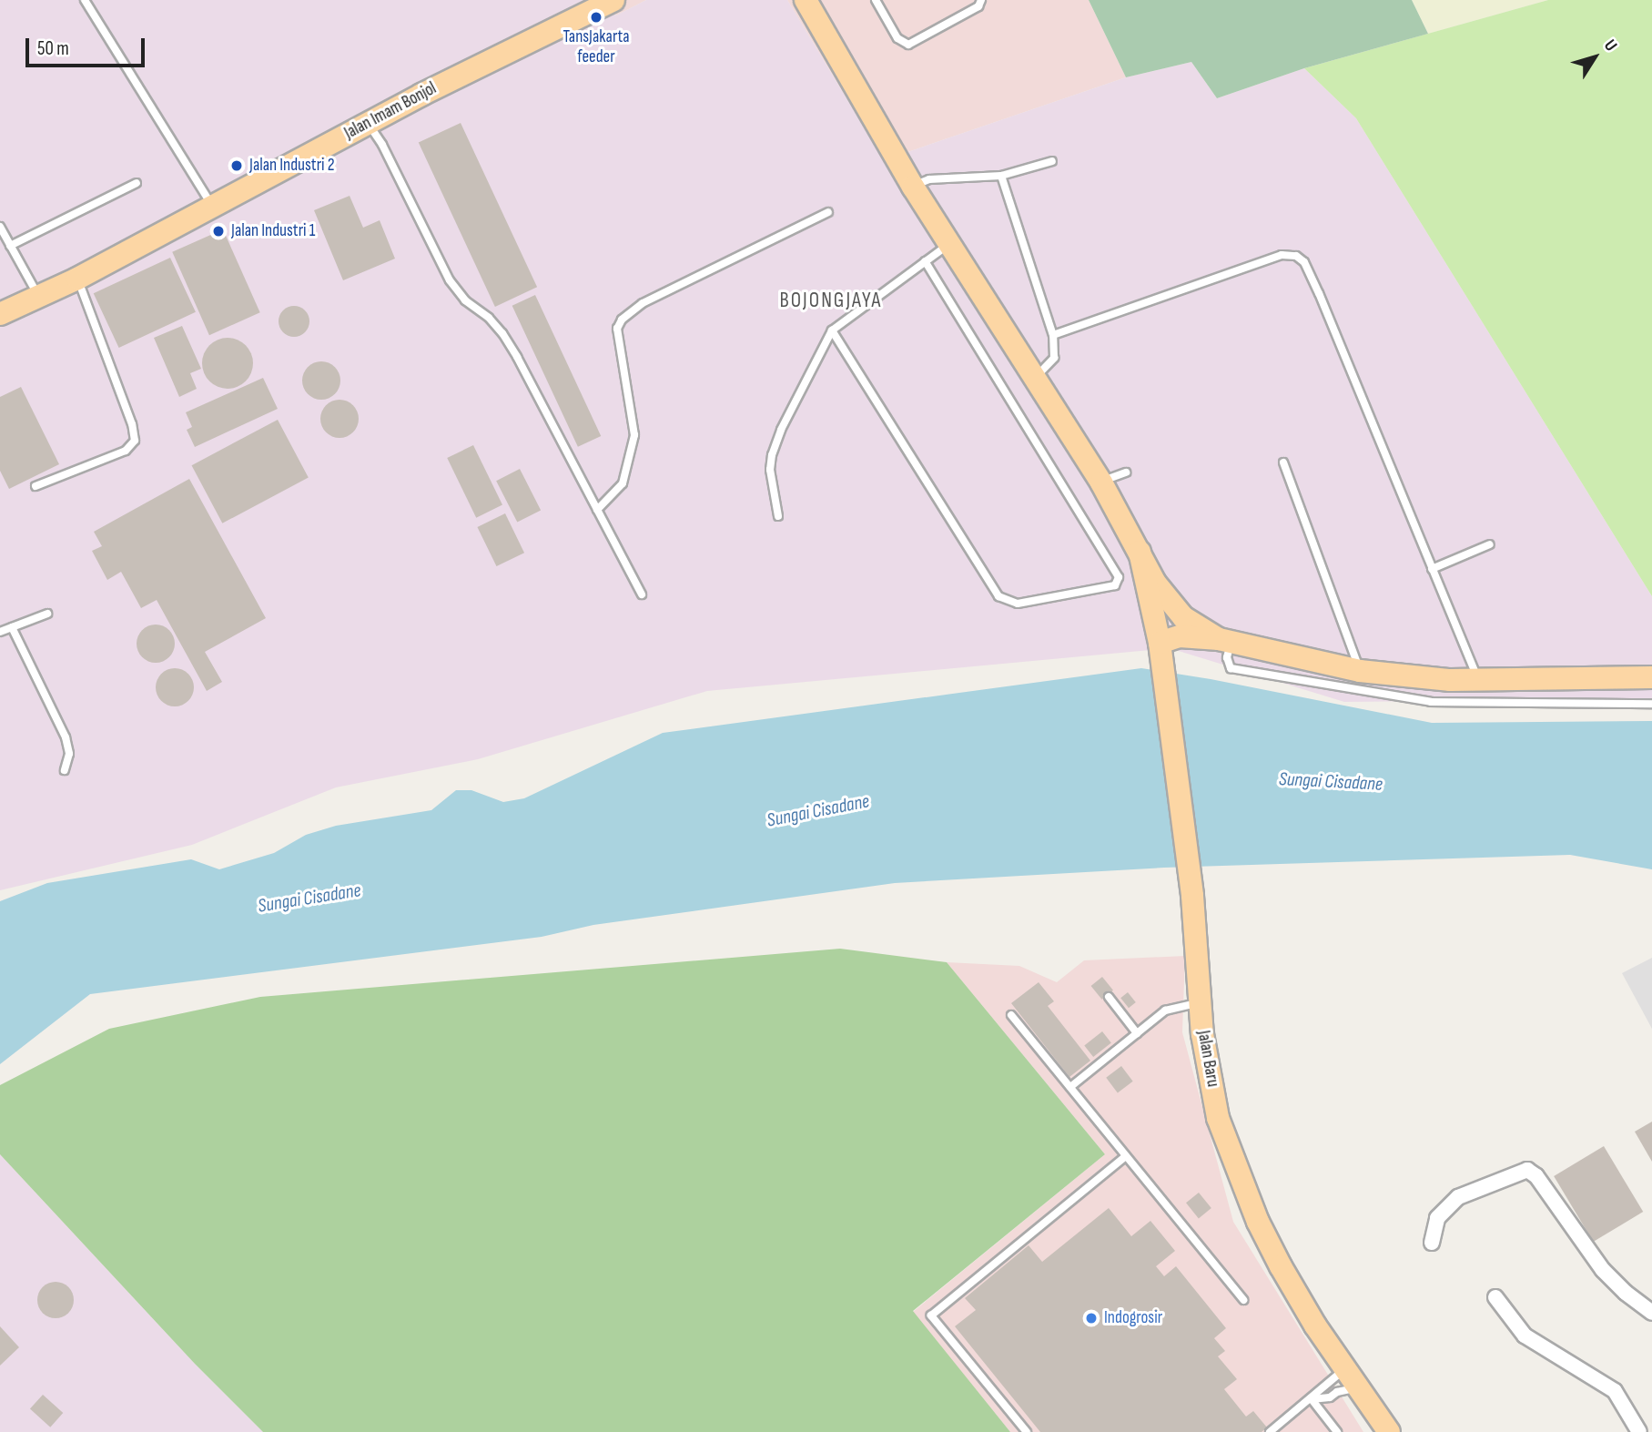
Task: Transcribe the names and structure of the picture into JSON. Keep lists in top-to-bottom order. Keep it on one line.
{"streets":{"main road":["Jalan Imam Bonjol","Jalan Baru"]},"districts":["BOJONGJAYA"],"water":["Sungai Cisadane"],"places":["TansJakarta feeder","Jalan Industri 2","Jalan Industri 1","Indogrosir"],"scale_bar":"50 m","north":"top right"}
